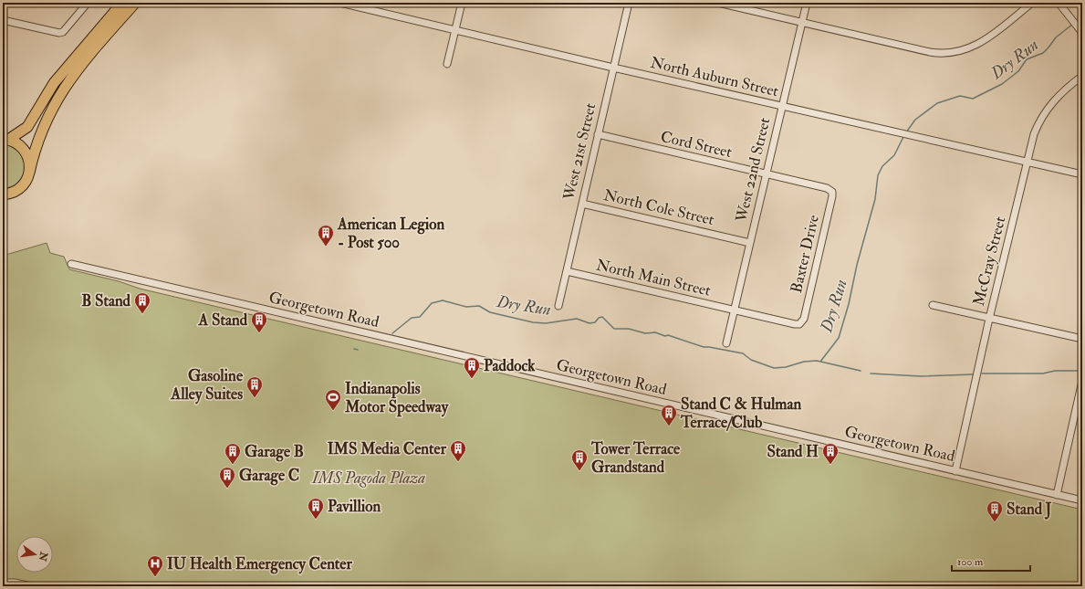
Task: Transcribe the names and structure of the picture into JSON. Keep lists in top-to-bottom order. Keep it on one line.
{"streets":{"street":["North Auburn Street","Cord Street","West 21st Street","West 22nd Street","North Cole Street","Baxter Drive","McCray Street","North Main Street","Georgetown Road"]},"crossings":[["North Auburn Street","West 21st Street"],["North Auburn Street","West 22nd Street"],["North Auburn Street","McCray Street"],["Cord Street","West 21st Street"],["Cord Street","West 22nd Street"],["Cord Street","Baxter Drive"],["West 21st Street","North Cole Street"],["West 21st Street","North Main Street"],["West 22nd Street","North Cole Street"],["West 22nd Street","North Main Street"],["Baxter Drive","North Main Street"],["McCray Street","Georgetown Road"]],"water":["Dry Run"],"parks":["IMS Pagoda Plaza"],"places":{"building":["American Legion - Post 500","B Stand","A Stand","Paddock","Gasoline Alley Suites","Stand C & Hulman Terrace/Club","IMS Media Center","Garage B","Stand H","Tower Terrace Grandstand","Garage C","Pavillion","Stand J"],"sports":["Indianapolis Motor Speedway"],"hospital":["IU Health Emergency Center"]},"scale_bar":"100 m","north":"right"}
